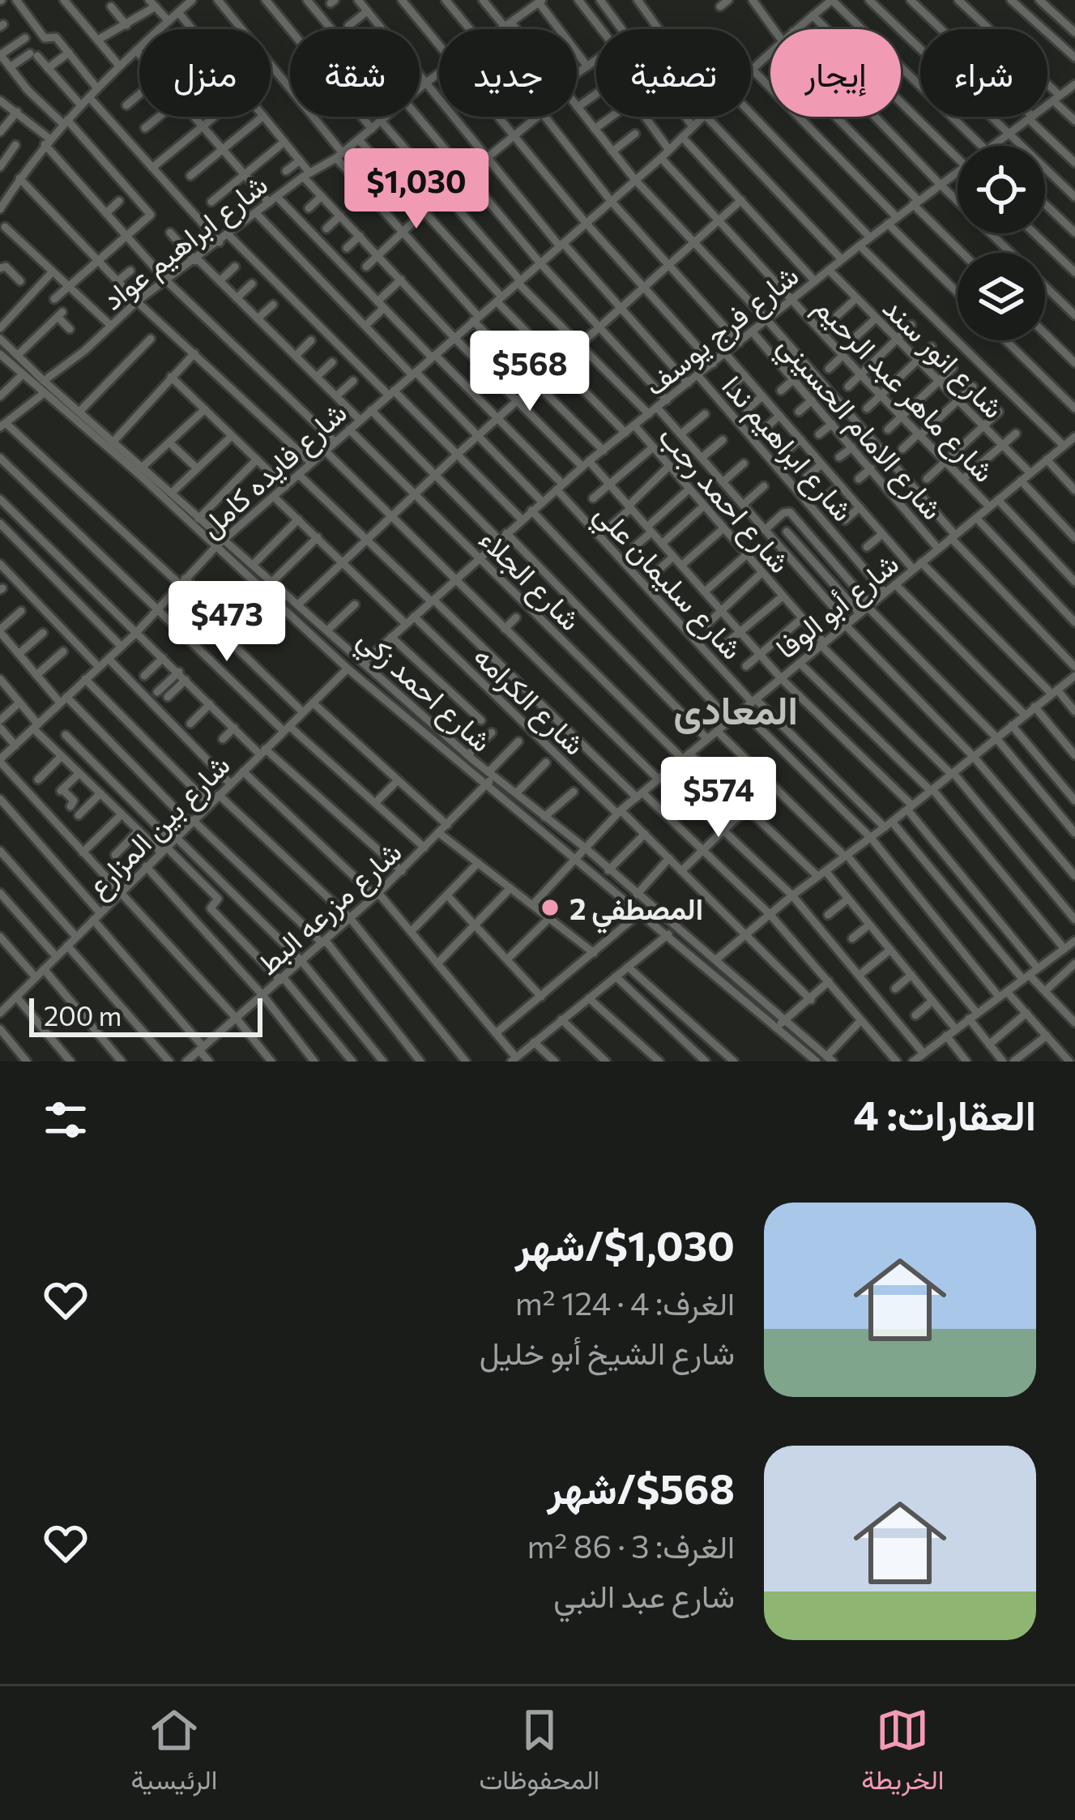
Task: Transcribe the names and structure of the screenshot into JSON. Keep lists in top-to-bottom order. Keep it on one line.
{"streets":{"street":["شارع ابراهيم عواد","شارع فرج يوسف","شارع انور سند","شارع ماهر عبد الرحيم","شارع الامام الحسيني","شارع ابراهيم ندا","شارع فايده كامل","شارع احمد رجب","شارع الجلاء","شارع سليمان علي","شارع أبو الوفا","شارع احمد زكي","شارع الكرامه","شارع بين المزارع","شارع مزرعه البط"]},"crossings":[["شارع ابراهيم عواد","شارع سليمان علي"],["شارع ابراهيم عواد","شارع احمد زكي"],["شارع فرج يوسف","شارع انور سند"],["شارع فرج يوسف","شارع ماهر عبد الرحيم"],["شارع فرج يوسف","شارع الامام الحسيني"],["شارع فرج يوسف","شارع ابراهيم ندا"],["شارع فرج يوسف","شارع احمد رجب"],["شارع فرج يوسف","شارع الجلاء"],["شارع فرج يوسف","شارع سليمان علي"],["شارع فرج يوسف","شارع احمد زكي"],["شارع فرج يوسف","شارع الكرامه"],["شارع انور سند","شارع أبو الوفا"],["شارع ماهر عبد الرحيم","شارع فايده كامل"],["شارع ماهر عبد الرحيم","شارع أبو الوفا"],["شارع الامام الحسيني","شارع أبو الوفا"],["شارع ابراهيم ندا","شارع أبو الوفا"],["شارع فايده كامل","شارع الجلاء"],["شارع فايده كامل","شارع سليمان علي"],["شارع فايده كامل","شارع احمد زكي"],["شارع احمد رجب","شارع أبو الوفا"],["شارع الجلاء","شارع أبو الوفا"],["شارع سليمان علي","شارع أبو الوفا"],["شارع أبو الوفا","شارع احمد زكي"],["شارع أبو الوفا","شارع الكرامه"],["شارع احمد زكي","شارع بين المزارع"],["شارع احمد زكي","شارع مزرعه البط"]],"districts":["المعادى"],"places":["المصطفي 2"],"scale_bar":"200 m","page":{"chip":["شراء","إيجار","تصفية","جديد","شقة","منزل"],"price":["$1,030","$568","$473","$574"],"scale":"200 m","heading":"العقارات: 4","list":[{"name":"$1,030/شهر","note":"الغرف: 4 · 124 m² · شارع الشيخ أبو خليل"},{"name":"$568/شهر","note":"الغرف: 3 · 86 m² · شارع عبد النبي"}],"tabs":["الخريطة","المحفوظات","الرئيسية"]}}
